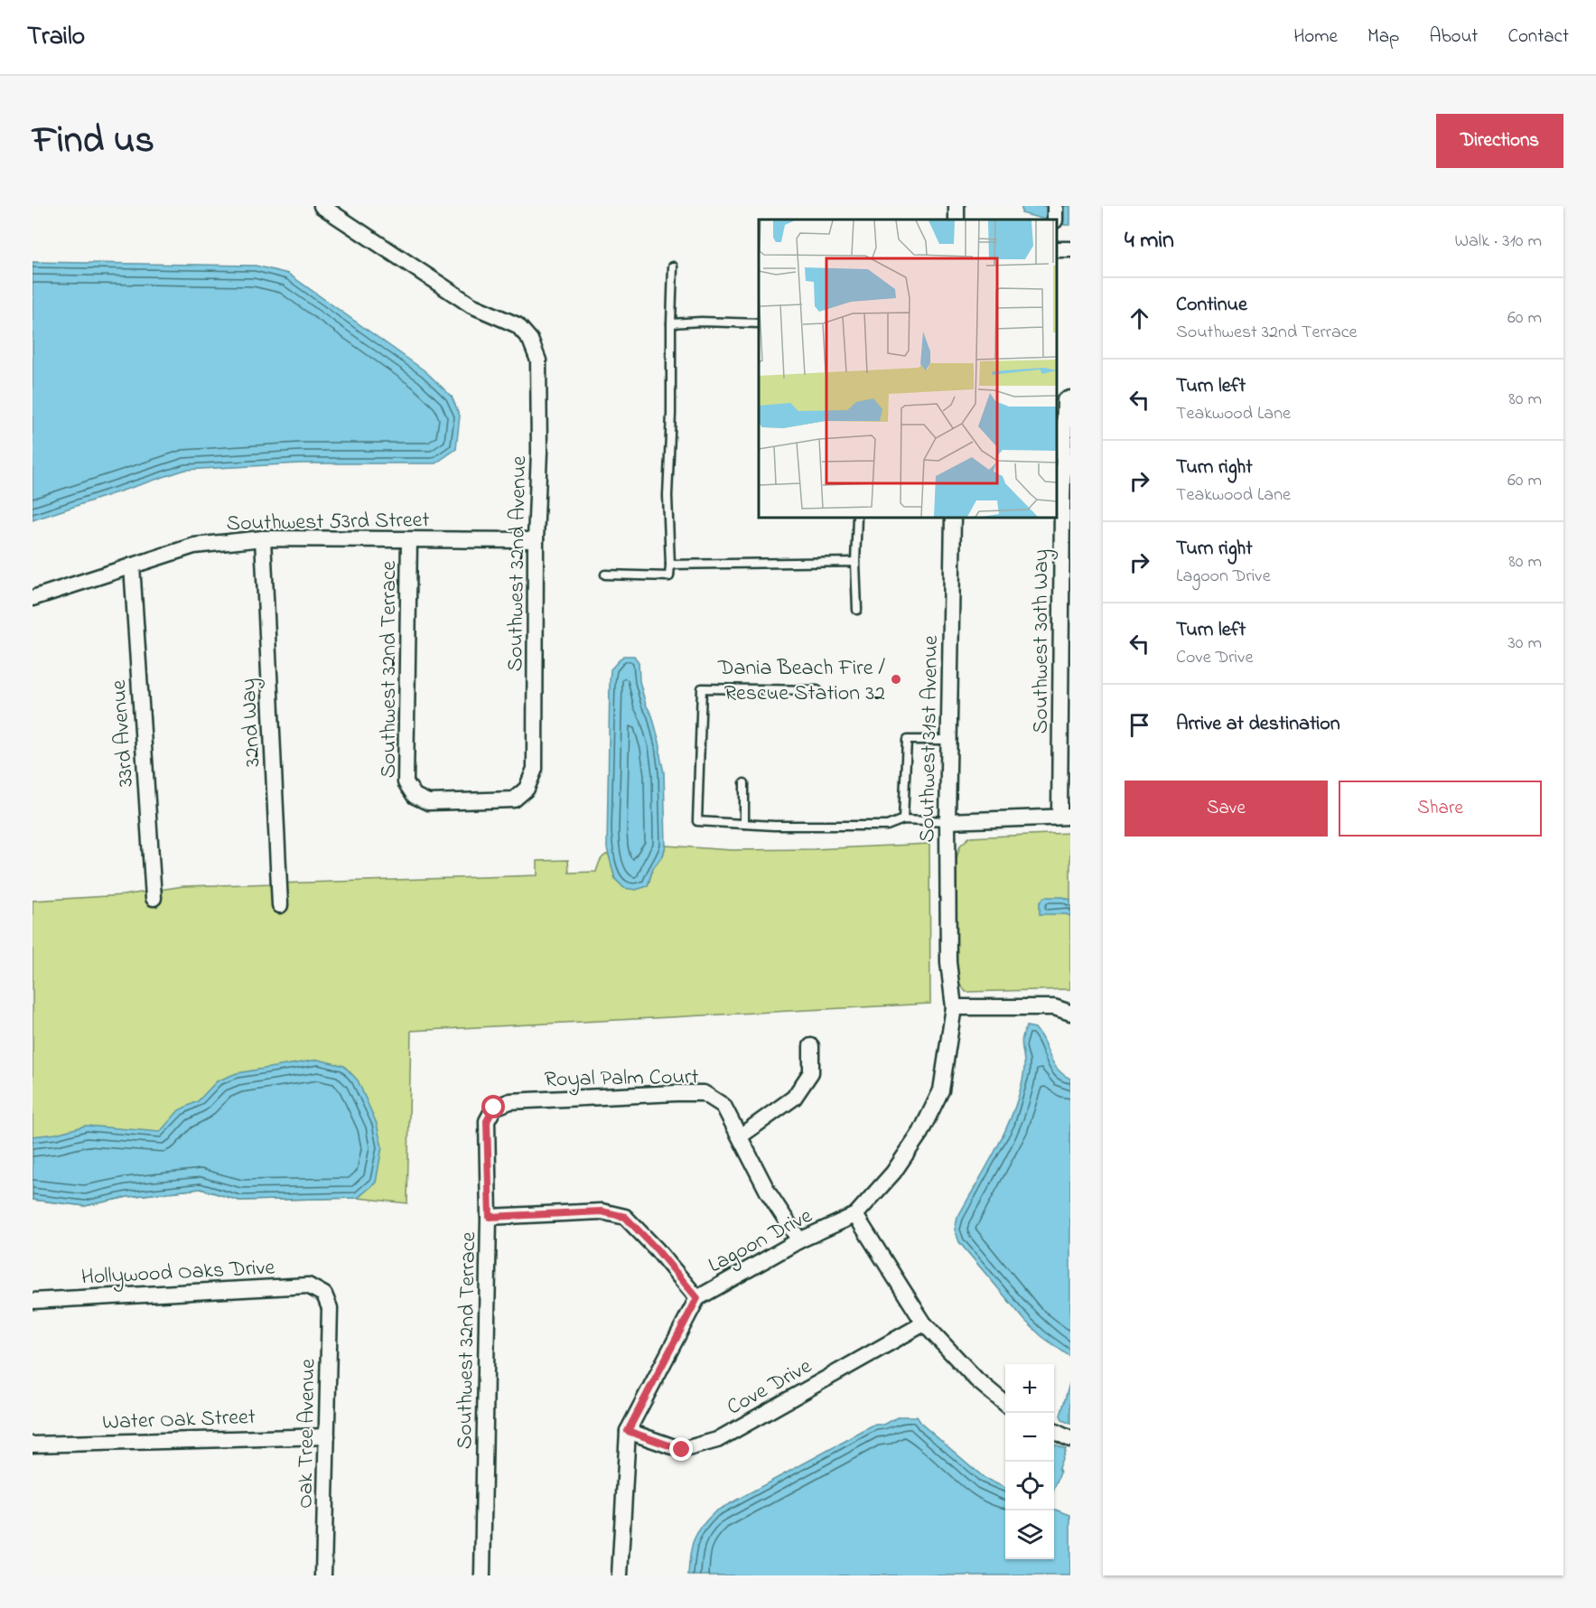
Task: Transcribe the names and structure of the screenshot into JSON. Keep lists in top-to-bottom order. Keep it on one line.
{"streets":{"street":["Southwest 53rd Street","Southwest 32nd Avenue","Southwest 30th Way","Southwest 32nd Terrace","32nd Way","33rd Avenue","Southwest 31st Avenue","Royal Palm Court","Lagoon Drive","Hollywood Oaks Drive","Cove Drive","Water Oak Street","Oak Tree Avenue"]},"crossings":[["Southwest 53rd Street","Southwest 32nd Avenue"],["Southwest 53rd Street","Southwest 32nd Terrace"],["Southwest 53rd Street","32nd Way"],["Southwest 53rd Street","33rd Avenue"],["Southwest 32nd Avenue","Southwest 32nd Terrace"],["Southwest 32nd Terrace","Royal Palm Court"],["Southwest 31st Avenue","Lagoon Drive"],["Royal Palm Court","Lagoon Drive"],["Lagoon Drive","Cove Drive"],["Hollywood Oaks Drive","Oak Tree Avenue"],["Water Oak Street","Oak Tree Avenue"]],"places":["Dania Beach Fire / Rescue Station 32"],"page":{"header":"Trailo","nav":["Home","Map","About","Contact"],"title":"Find us","buttons":["Directions",["Save","Share"]],"heading":["4 min","Walk · 310 m"],"list":[["Continue","Southwest 32nd Terrace","60 m"],["Turn left","Teakwood Lane","80 m"],["Turn right","Teakwood Lane","60 m"],["Turn right","Lagoon Drive","80 m"],["Turn left","Cove Drive","30 m"],"Arrive at destination"],"map_buttons":["+","−"]}}
